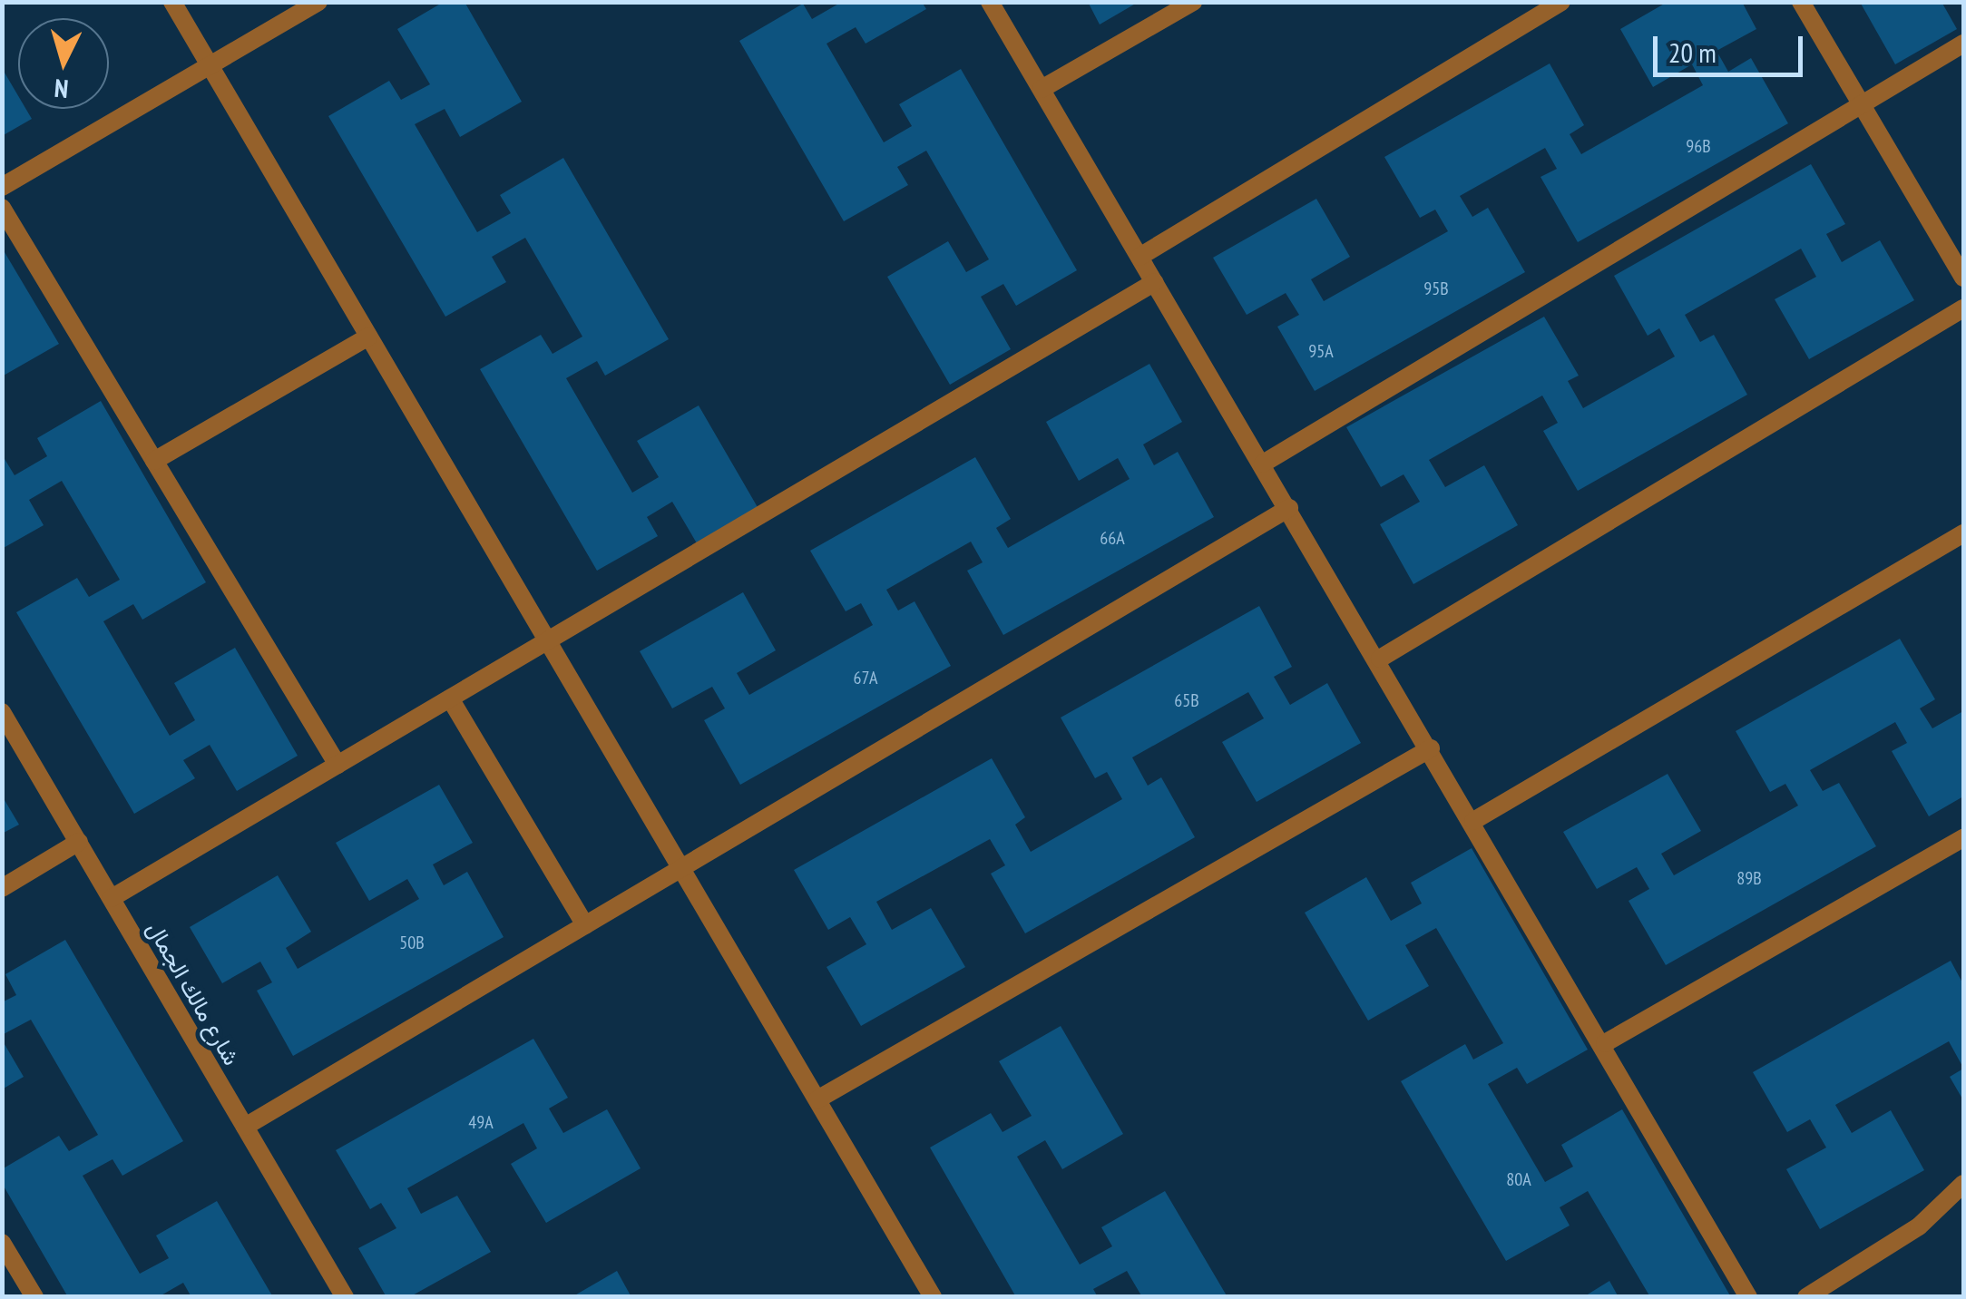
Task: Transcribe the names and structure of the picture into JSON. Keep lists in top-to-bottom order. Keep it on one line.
{"streets":{"street":["شارع مالك الجمال"]},"house_numbers":["96B","95B","95A","66A","67A","65B","89B","50B","49A","80A"],"scale_bar":"20 m","north":"bottom"}
